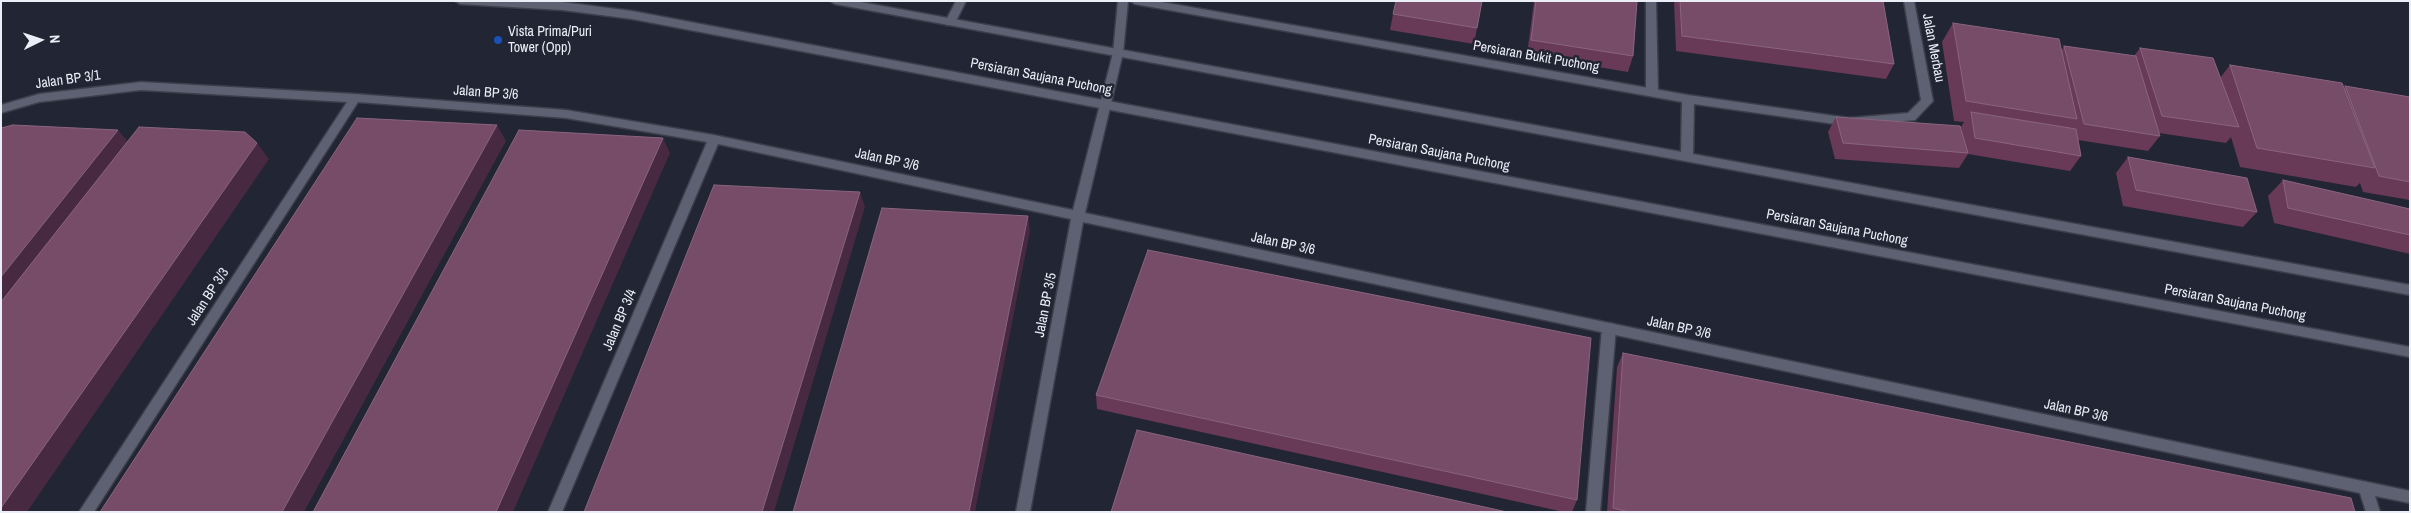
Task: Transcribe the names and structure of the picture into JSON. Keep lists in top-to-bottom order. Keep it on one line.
{"streets":{"street":["Jalan Merbau","Persiaran Bukit Puchong","Persiaran Saujana Puchong","Jalan BP 3/1","Jalan BP 3/6","Jalan BP 3/3","Jalan BP 3/5","Jalan BP 3/4"]},"crossings":[["Jalan Merbau","Persiaran Bukit Puchong"],["Persiaran Saujana Puchong","Jalan BP 3/5"],["Jalan BP 3/1","Jalan BP 3/6"],["Jalan BP 3/6","Jalan BP 3/3"],["Jalan BP 3/6","Jalan BP 3/5"],["Jalan BP 3/6","Jalan BP 3/4"]],"places":["Vista Prima/Puri Tower (Opp)"],"north":"right"}
